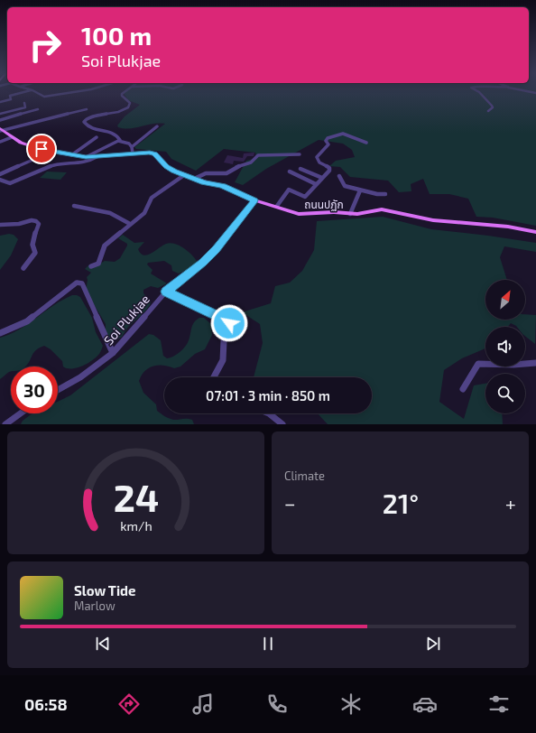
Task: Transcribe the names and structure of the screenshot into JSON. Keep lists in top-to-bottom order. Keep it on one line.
{"streets":{"main road":["ถนนปฏัก"],"street":["Soi Plukjae"]},"crossings":[["ถนนปฏัก","Soi Plukjae"]],"north":"top right","page":{"turn":["100 m","Soi Plukjae"],"limit":"30","trip":"07:01 · 3 min · 850 m","tile":"Climate","heat":["−","21°","+"],"song":["Slow Tide","Marlow"],"tabs":"06:58","gauge":["24","km/h"]}}
